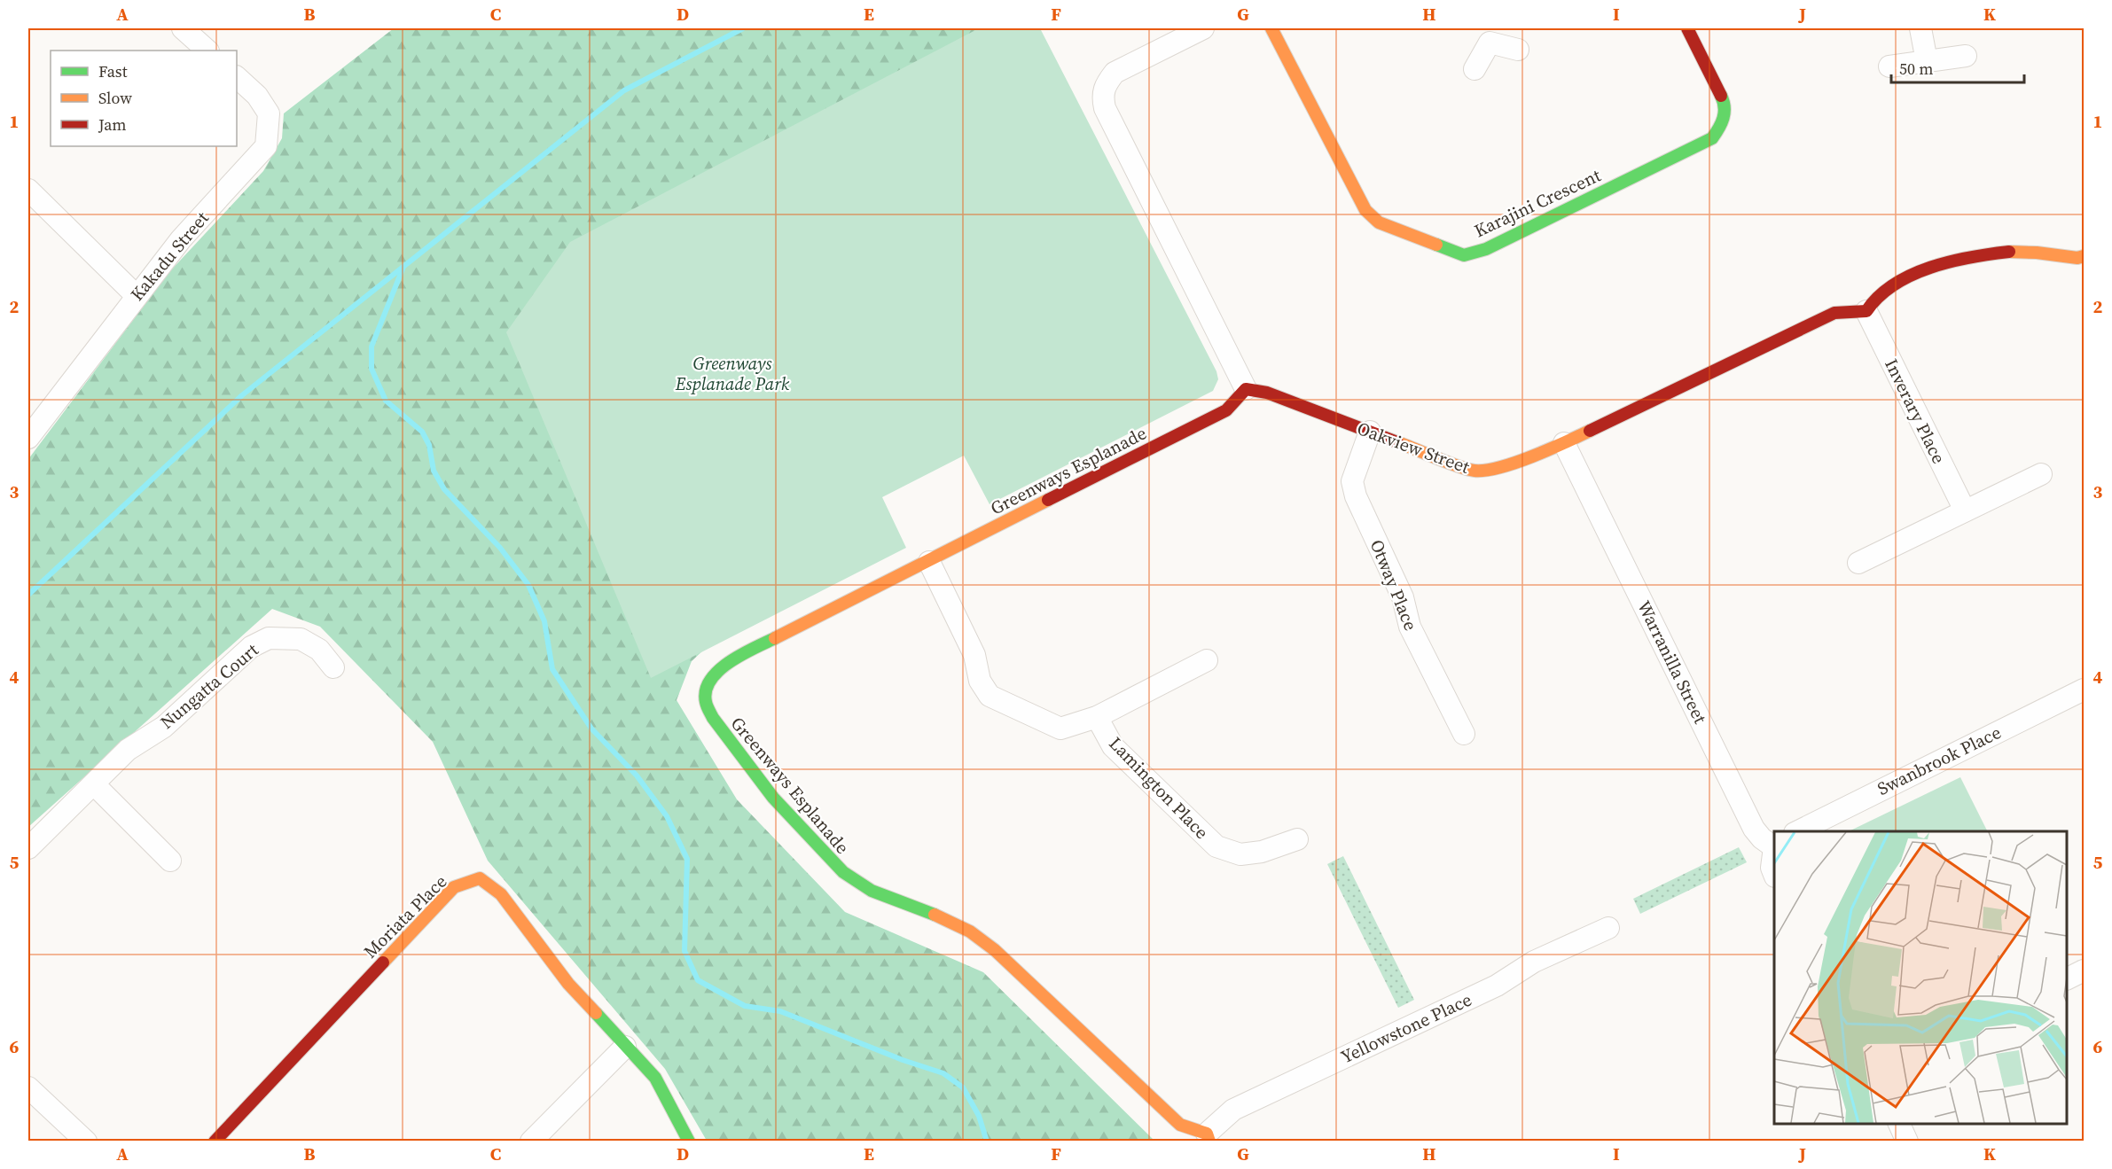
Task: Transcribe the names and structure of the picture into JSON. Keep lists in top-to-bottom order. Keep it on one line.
{"streets":{"street":["Karajini Crescent","Kakadu Street","Inverary Place","Oakview Street","Greenways Esplanade","Otway Place","Warranilla Street","Nungatta Court","Swanbrook Place","Lamington Place","Moriata Place","Yellowstone Place"]},"crossings":[["Inverary Place","Oakview Street"],["Oakview Street","Greenways Esplanade"],["Oakview Street","Otway Place"],["Oakview Street","Warranilla Street"],["Greenways Esplanade","Yellowstone Place"]],"parks":["Greenways Esplanade Park"],"legend":["Fast","Slow","Jam"],"scale_bar":"50 m","grid":{"columns":["A","B","C","D","E","F","G","H","I","J","K"],"rows":["1","2","3","4","5","6"]}}
